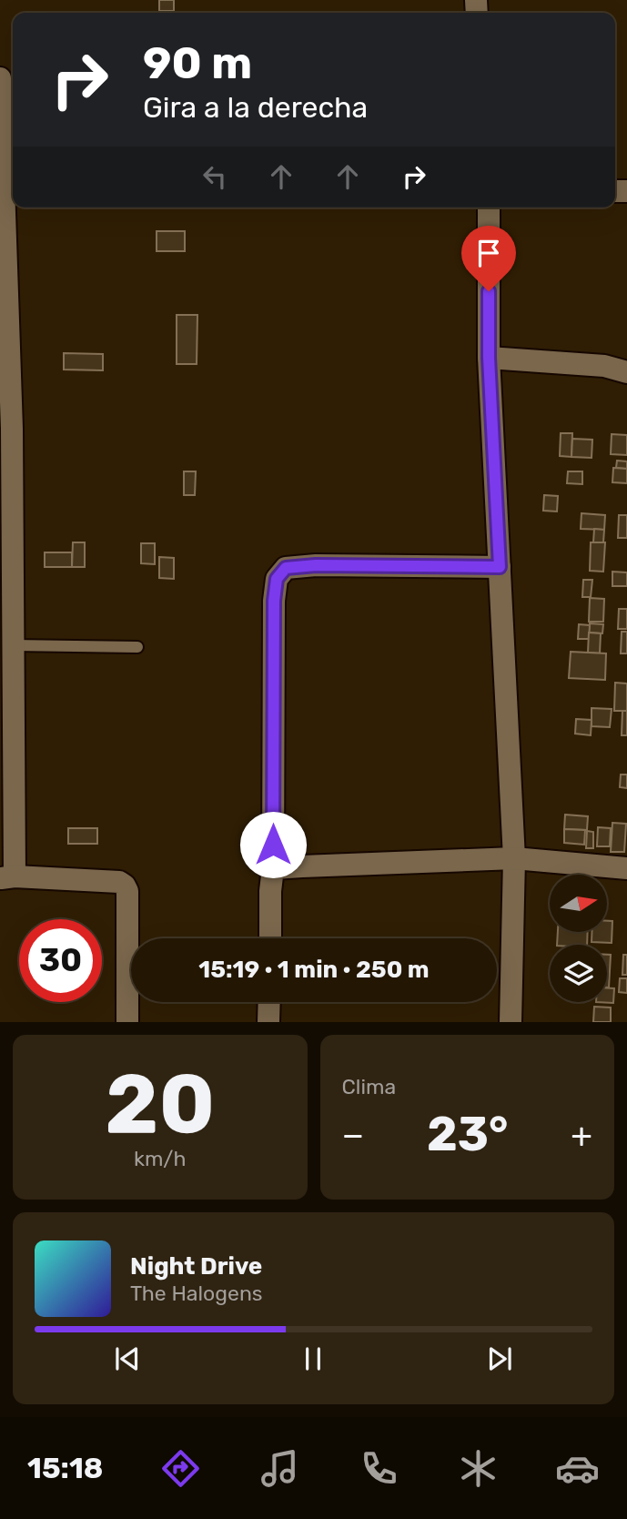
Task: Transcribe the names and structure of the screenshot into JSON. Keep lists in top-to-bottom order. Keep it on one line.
{"north":"right","page":{"turn":["90 m","Gira a la derecha"],"limit":"30","trip":"15:19 · 1 min · 250 m","tile":[["20","km/h"],"Clima"],"heat":["−","23°","+"],"song":["Night Drive","The Halogens"],"tabs":"15:18"}}
